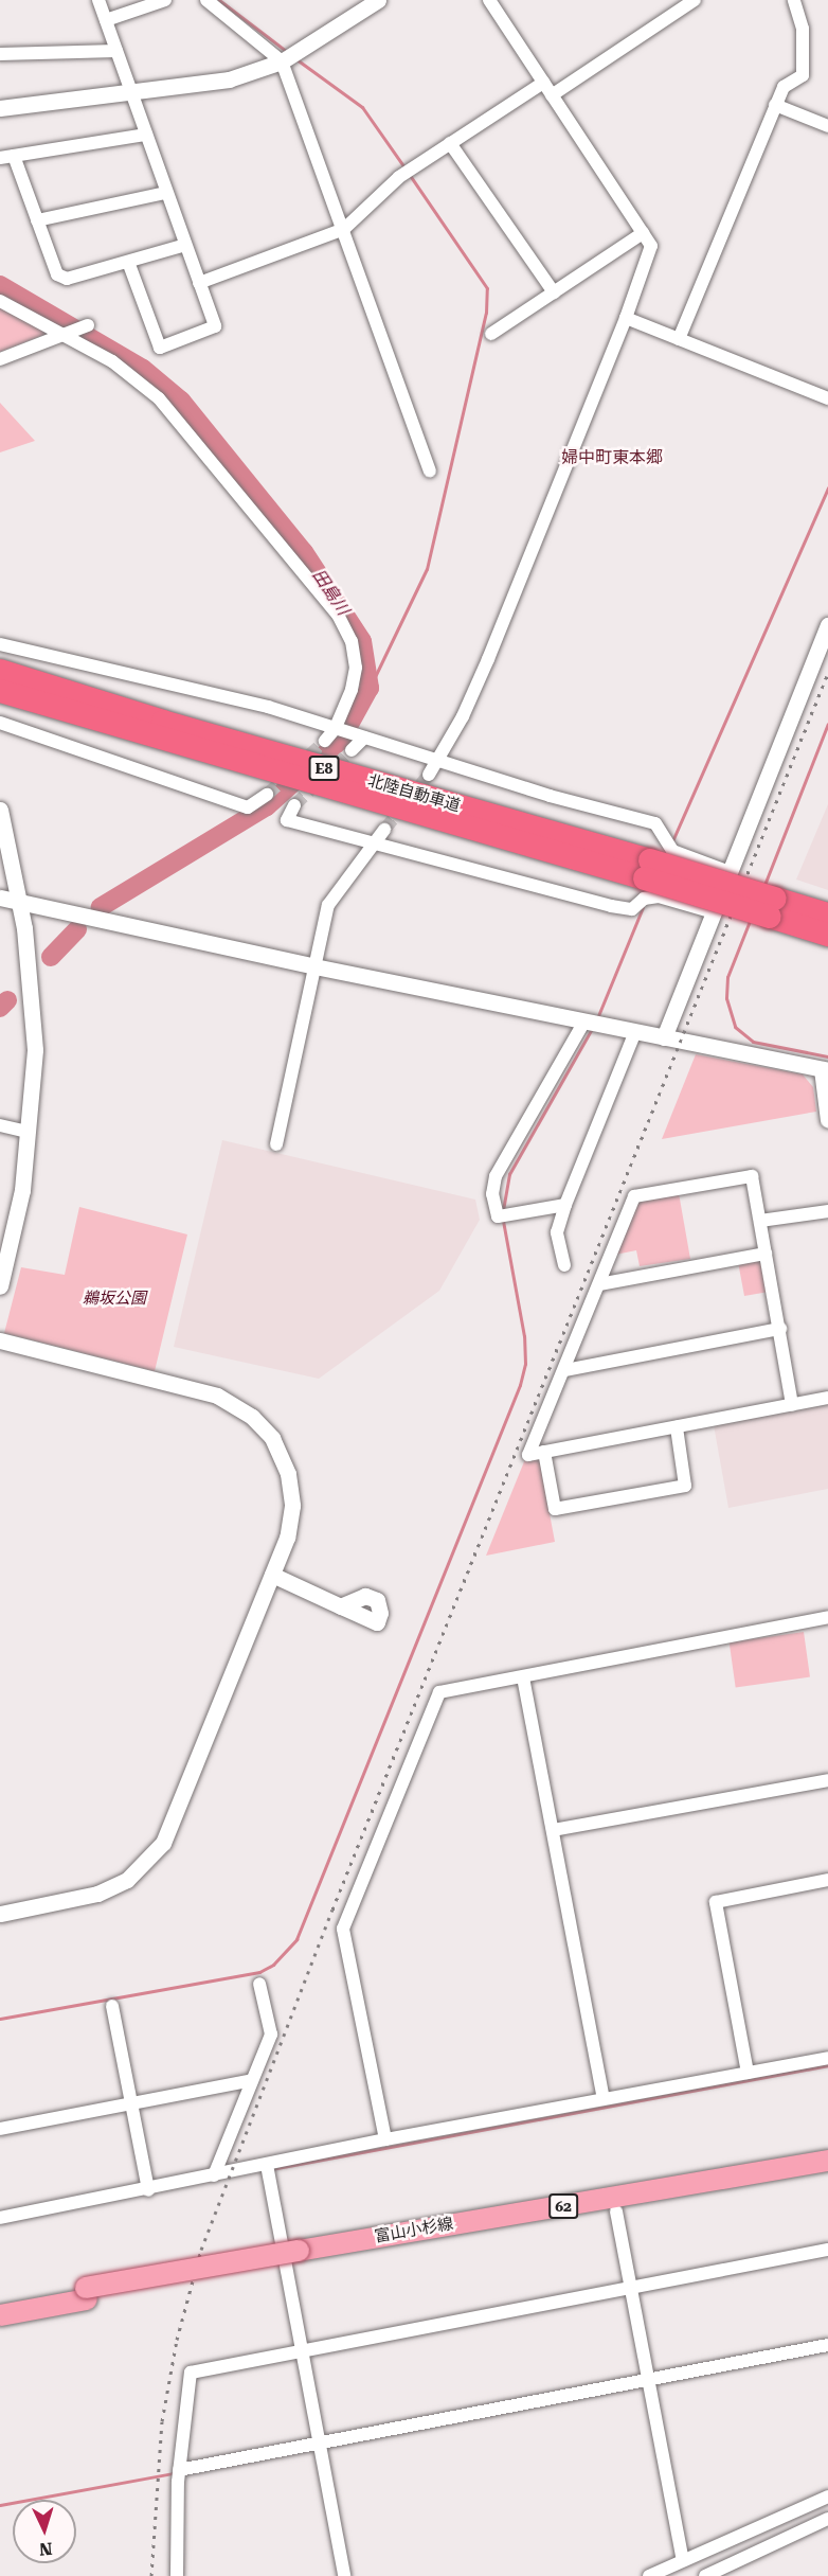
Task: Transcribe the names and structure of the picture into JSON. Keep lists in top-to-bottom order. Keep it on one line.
{"streets":{"highway":["E8","北陸自動車道"],"main road":["62","富山小杉線"]},"districts":["婦中町東本郷"],"water":["田島川"],"parks":["鵜坂公園"],"north":"bottom"}
